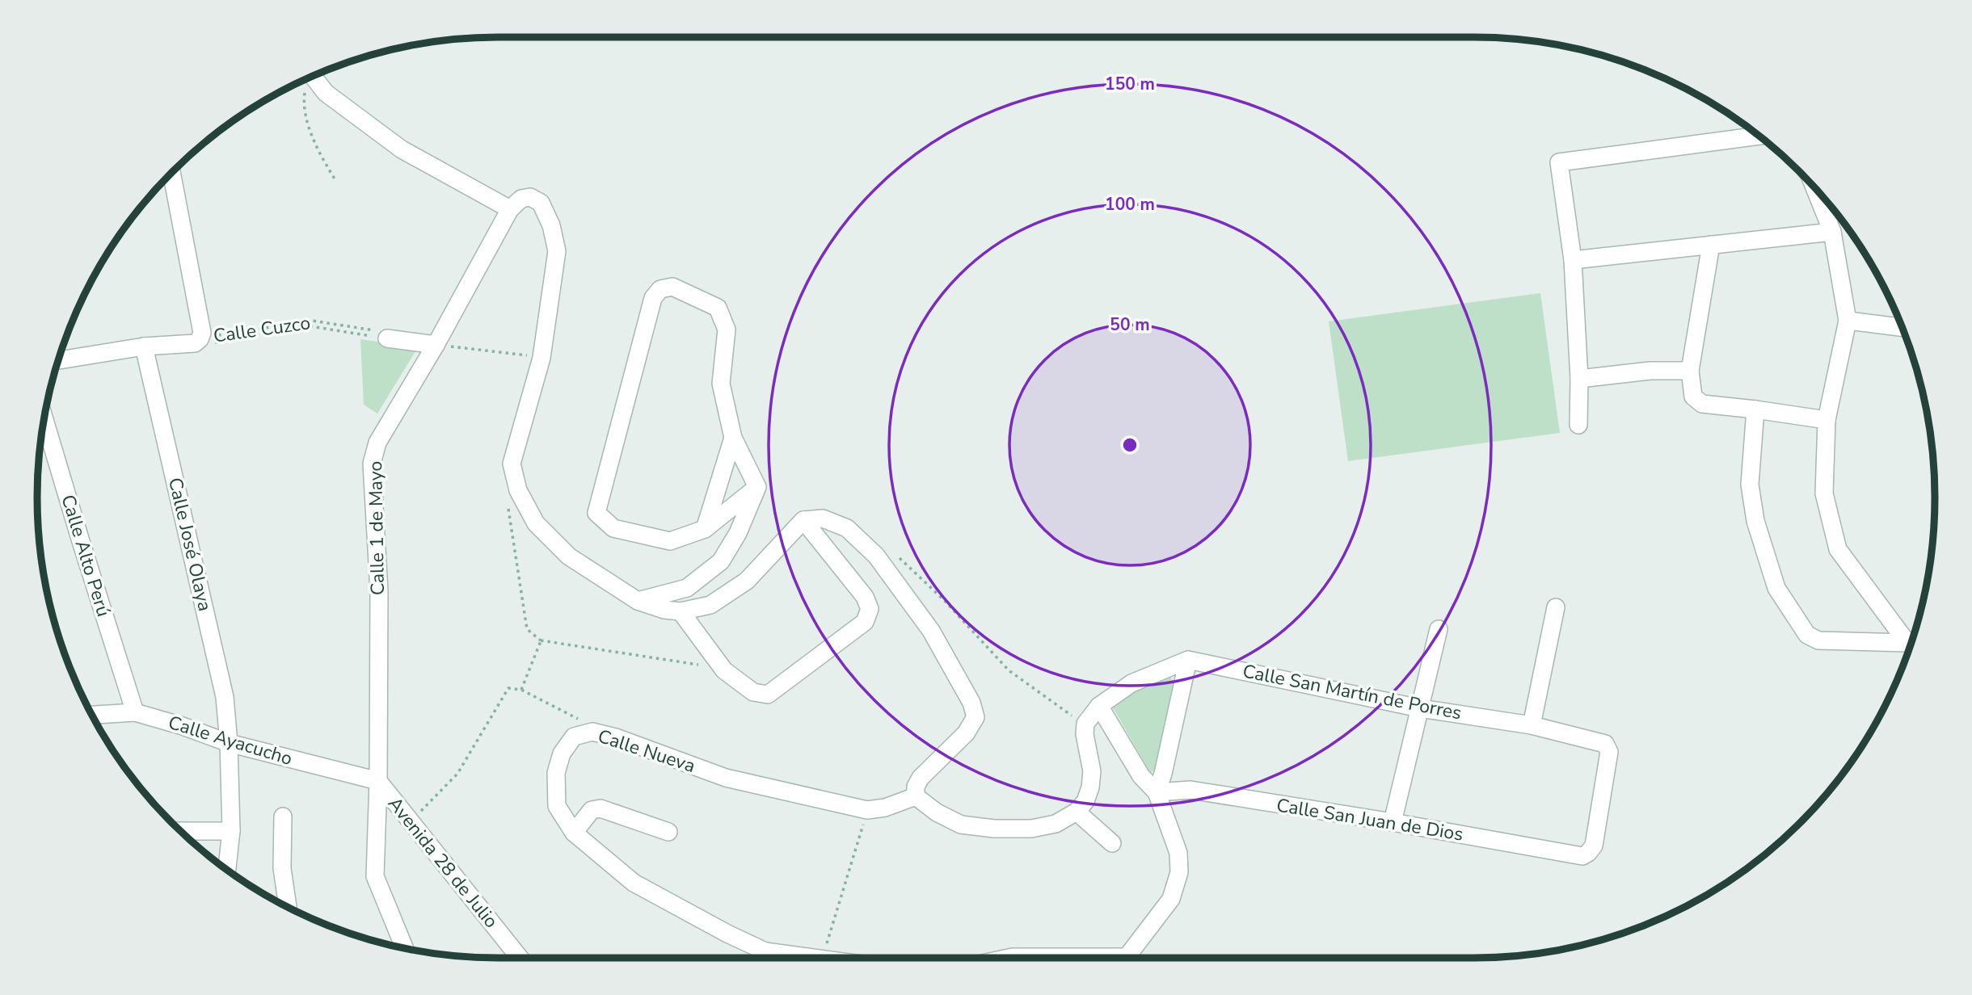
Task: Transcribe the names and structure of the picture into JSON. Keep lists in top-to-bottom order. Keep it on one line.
{"streets":{"street":["Calle Cuzco","Calle 1 de Mayo","Calle José Olaya","Calle Alto Perú","Calle San Martín de Porres","Calle Ayacucho","Calle Nueva","Calle San Juan de Dios","Avenida 28 de Julio"]},"crossings":[["Calle Cuzco","Calle José Olaya"],["Calle 1 de Mayo","Calle Ayacucho"],["Calle 1 de Mayo","Avenida 28 de Julio"],["Calle José Olaya","Calle Ayacucho"],["Calle Alto Perú","Calle Ayacucho"],["Calle San Martín de Porres","Calle San Juan de Dios"],["Calle Ayacucho","Avenida 28 de Julio"]],"rings":["150 m","100 m","50 m"]}
